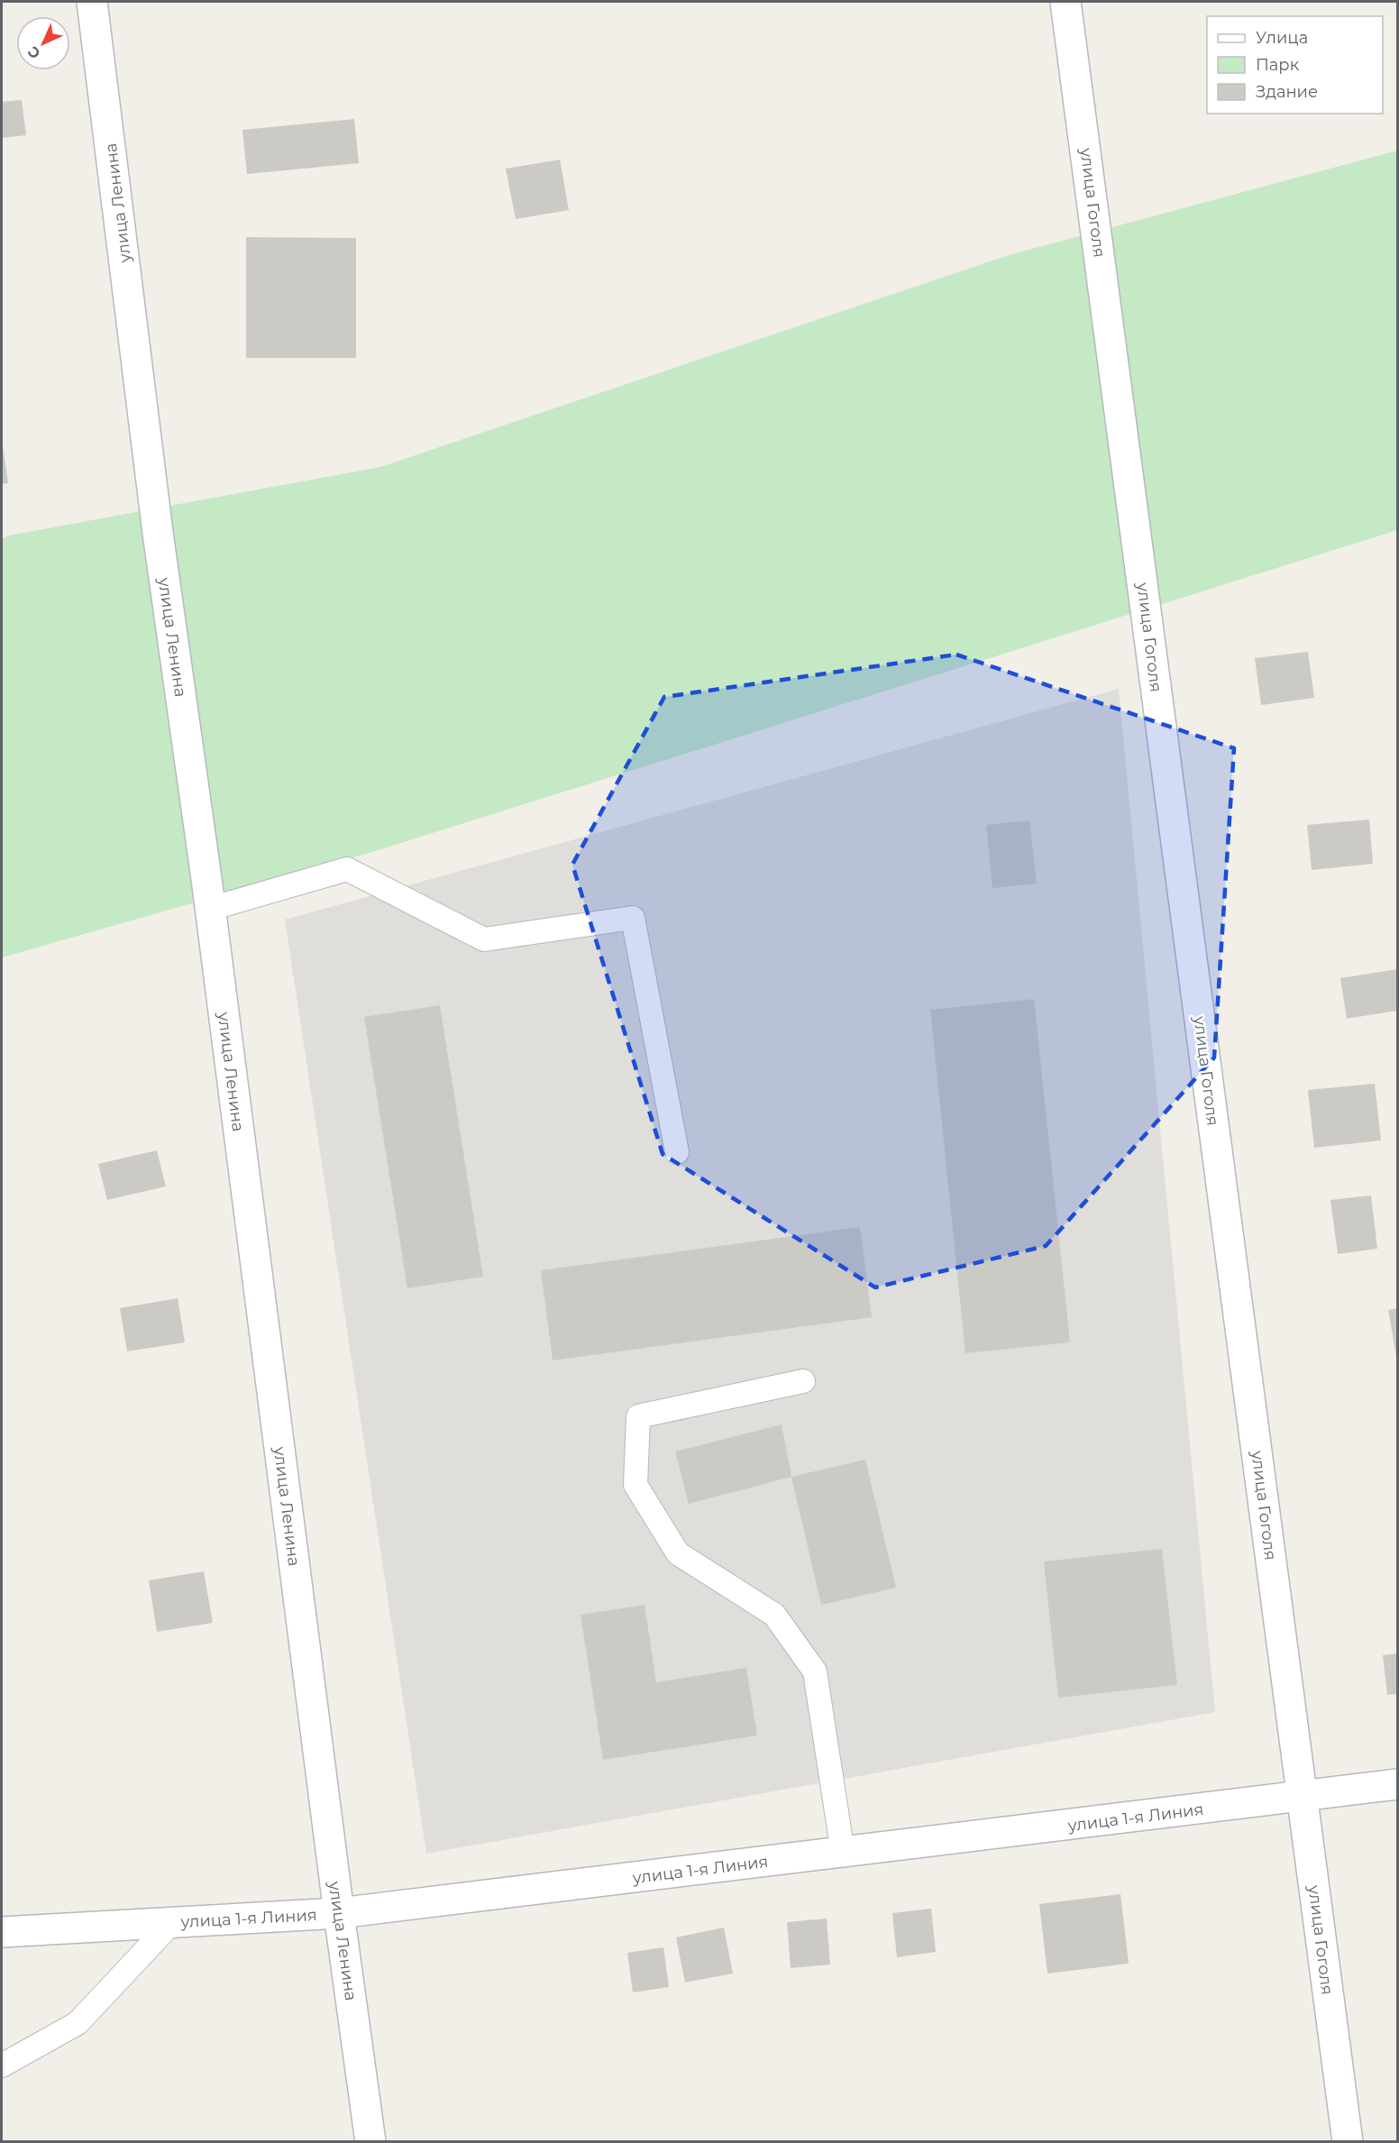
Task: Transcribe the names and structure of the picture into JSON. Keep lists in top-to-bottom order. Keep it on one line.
{"streets":{"street":["улица Ленина","улица Гоголя","улица 1-я Линия"]},"crossings":[["улица Ленина","улица 1-я Линия"],["улица Гоголя","улица 1-я Линия"]],"legend":["Улица","Парк","Здание"],"north":"bottom left"}
